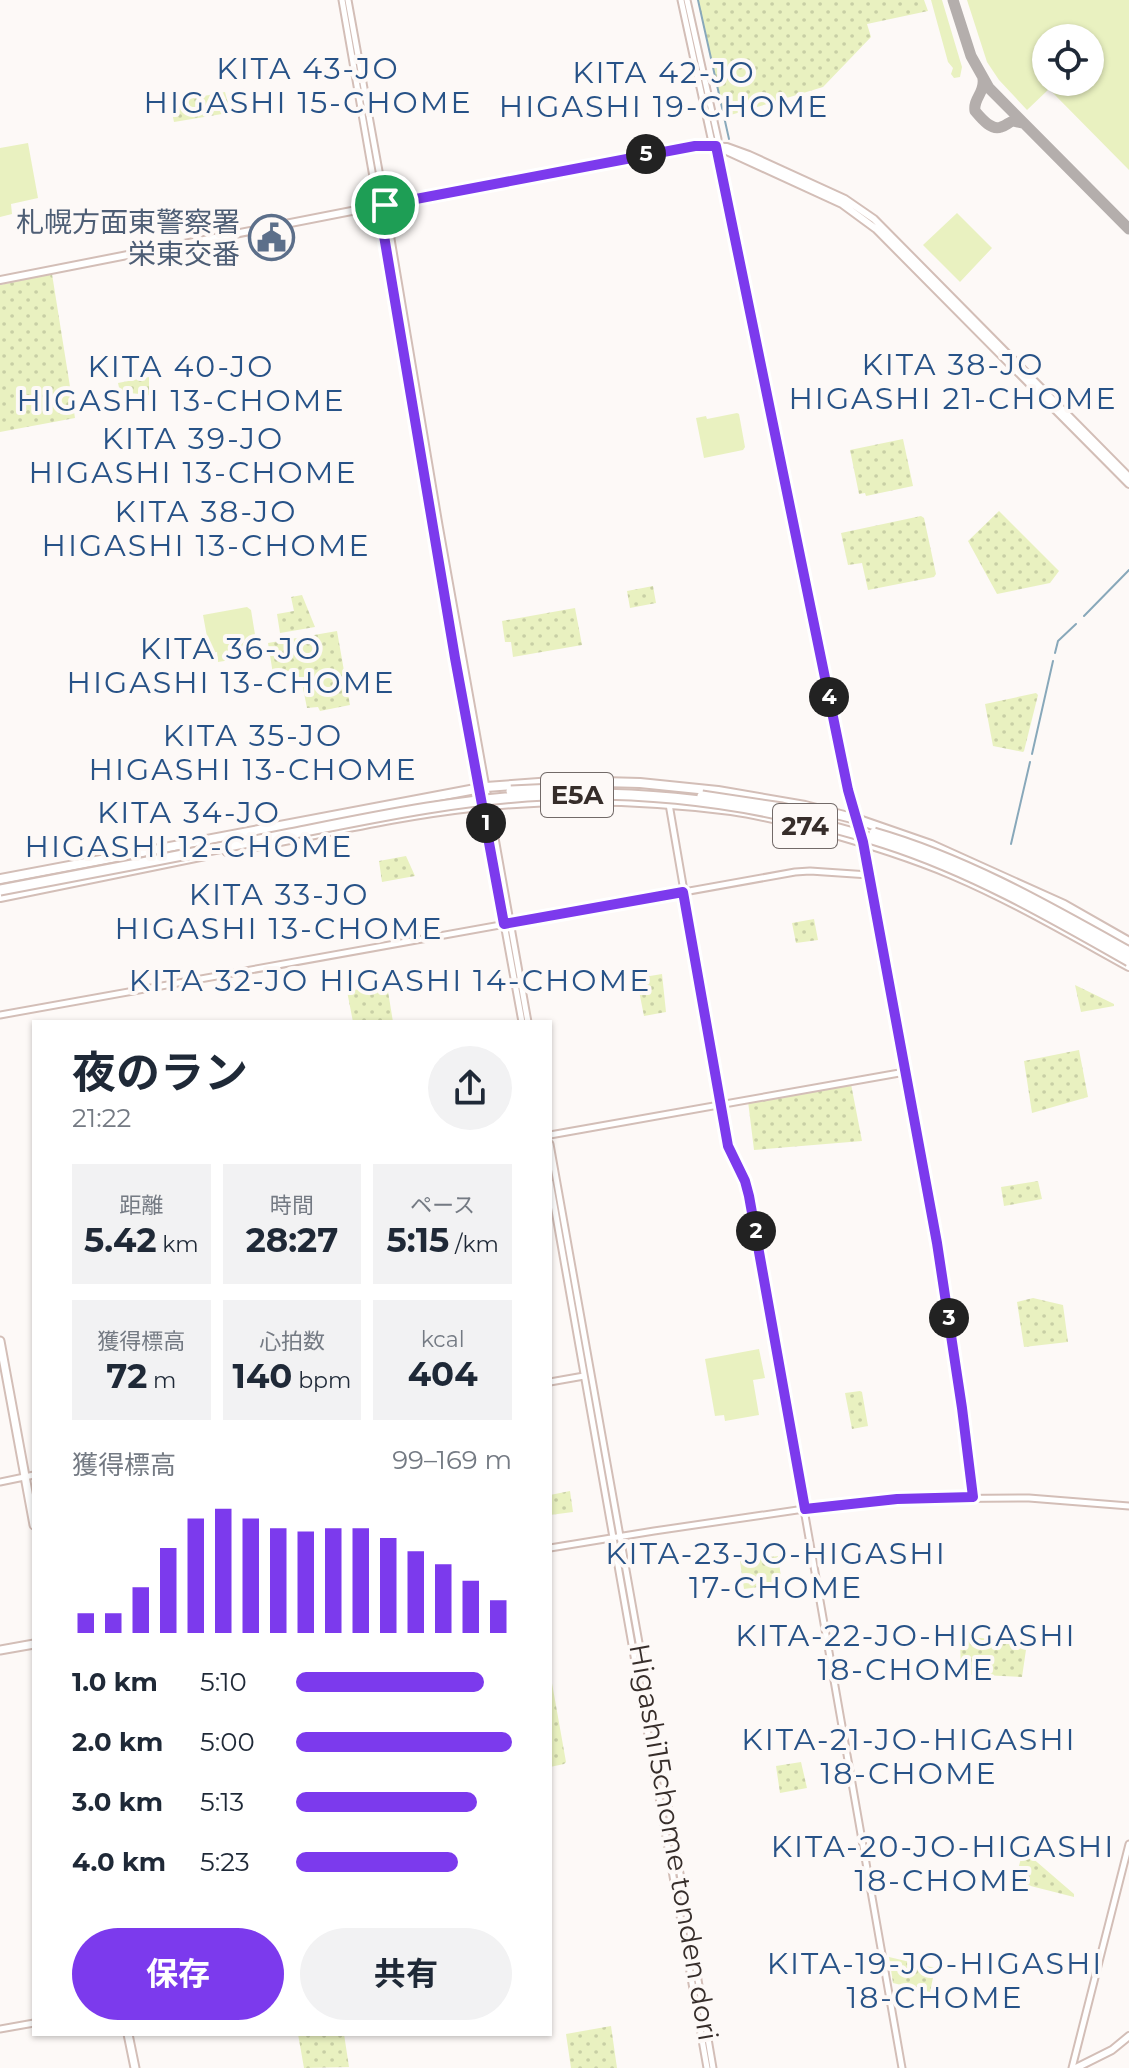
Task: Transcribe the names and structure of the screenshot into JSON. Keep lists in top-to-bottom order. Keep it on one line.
{"streets":{"highway":["E5A","274"],"street":["Higashi15chome tonden dori"]},"crossings":[["E5A","274"]],"districts":["KITA 43-JO HIGASHI 15-CHOME","KITA 42-JO HIGASHI 19-CHOME","KITA 38-JO HIGASHI 21-CHOME","KITA 40-JO HIGASHI 13-CHOME","KITA 39-JO HIGASHI 13-CHOME","KITA 38-JO HIGASHI 13-CHOME","KITA 36-JO HIGASHI 13-CHOME","KITA 35-JO HIGASHI 13-CHOME","KITA 34-JO HIGASHI 12-CHOME","KITA 33-JO HIGASHI 13-CHOME","KITA 32-JO HIGASHI 14-CHOME","KITA-23-JO-HIGASHI 17-CHOME","KITA-22-JO-HIGASHI 18-CHOME","KITA-21-JO-HIGASHI 18-CHOME","KITA-20-JO-HIGASHI 18-CHOME","KITA-19-JO-HIGASHI 18-CHOME"],"places":{"public building":["札幌方面東警察署 栄東交番"]},"page":{"pins":["5","4","1","2","3"],"heading":["夜のラン","21:22"],"stats":[["距離","5.42 km"],["時間","28:27"],["ペース","5:15 /km"],["獲得標高","72 m"],["心拍数","140 bpm"],["kcal","404"]],"chart":["獲得標高","99–169 m"],"list":[{"name":"1.0 km","note":"5:10"},{"name":"2.0 km","note":"5:00"},{"name":"3.0 km","note":"5:13"},{"name":"4.0 km","note":"5:23"}],"buttons":["保存","共有"]}}
